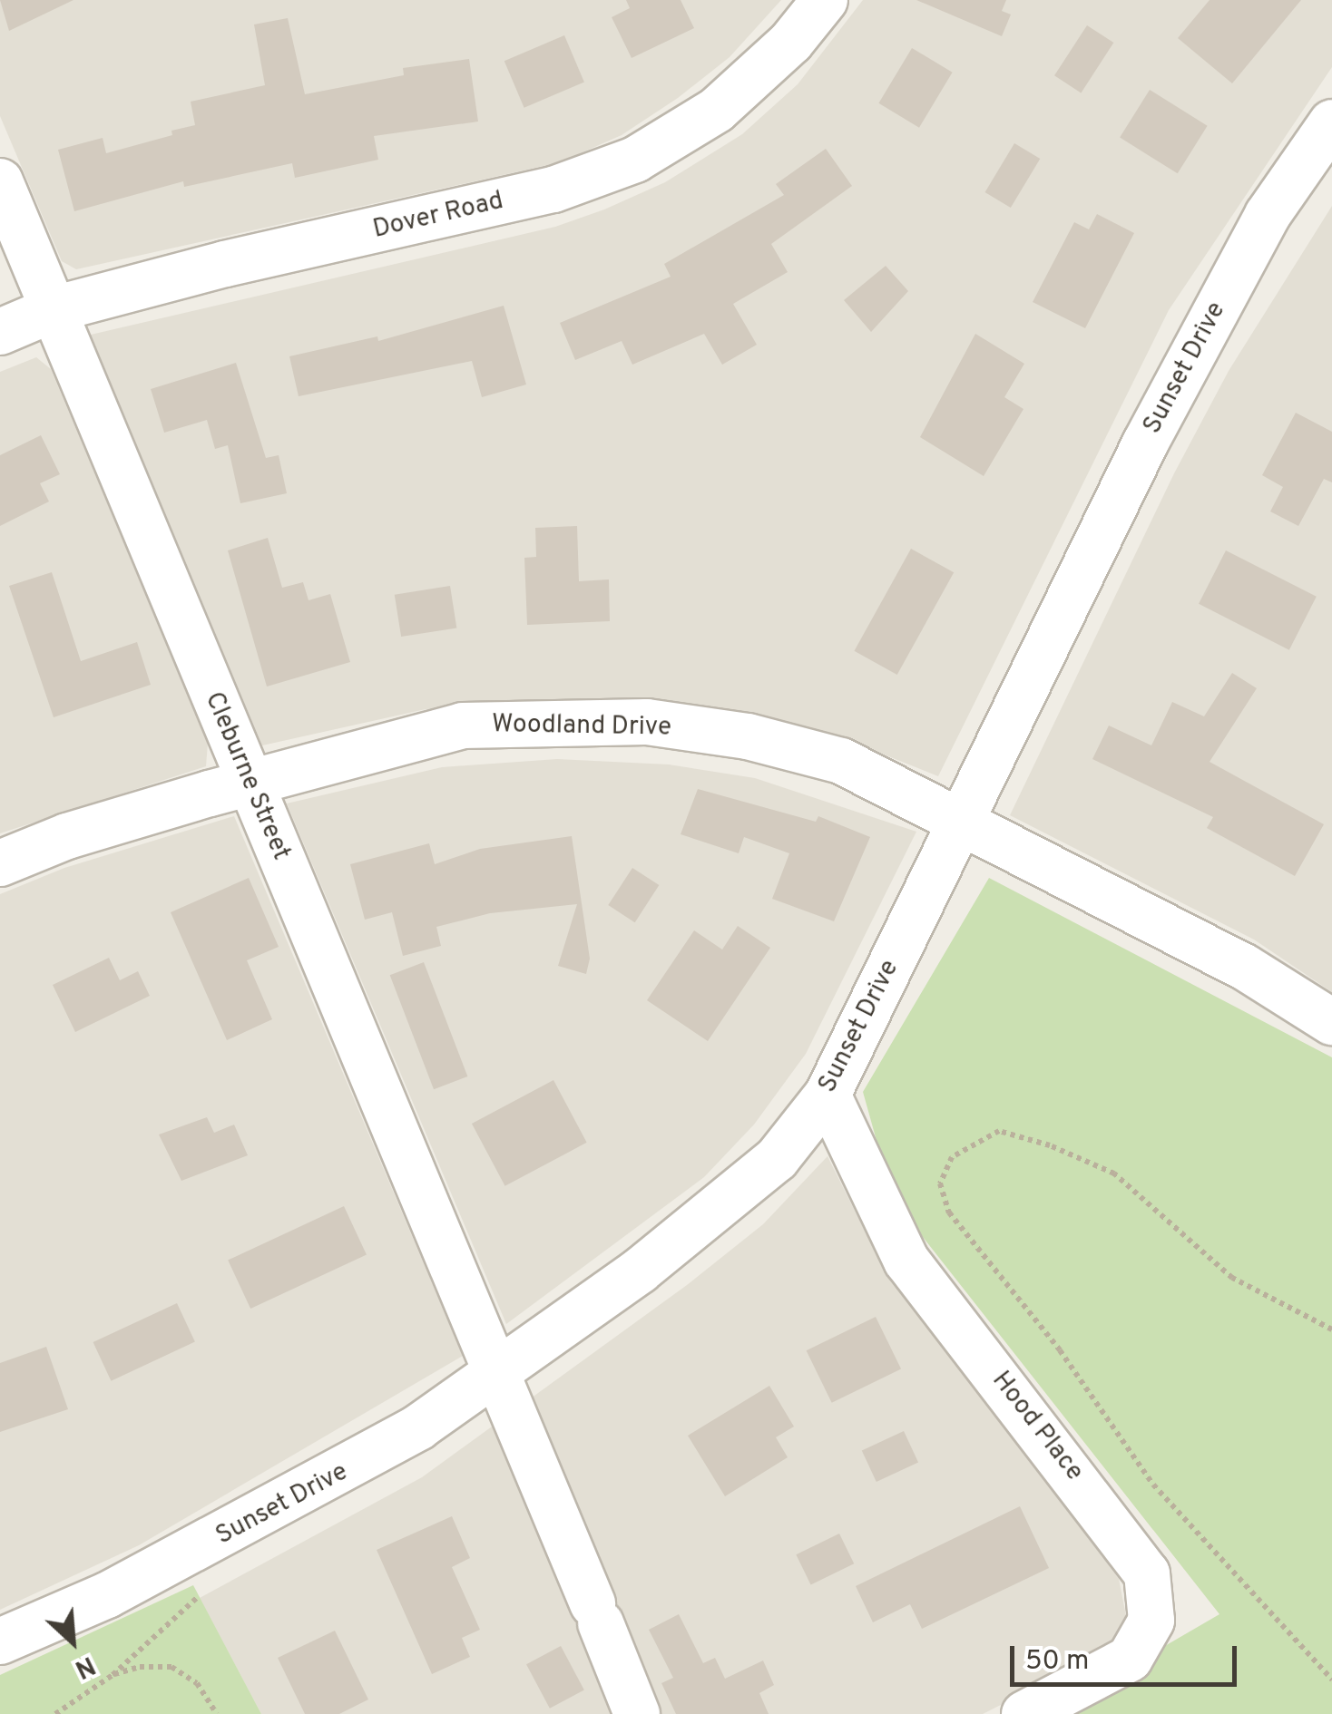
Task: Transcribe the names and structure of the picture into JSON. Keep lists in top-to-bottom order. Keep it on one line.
{"streets":{"street":["Dover Road","Sunset Drive","Woodland Drive","Cleburne Street","Hood Place"]},"crossings":[["Dover Road","Cleburne Street"],["Sunset Drive","Woodland Drive"],["Sunset Drive","Cleburne Street"],["Sunset Drive","Hood Place"],["Woodland Drive","Cleburne Street"]],"scale_bar":"50 m","north":"bottom right"}
